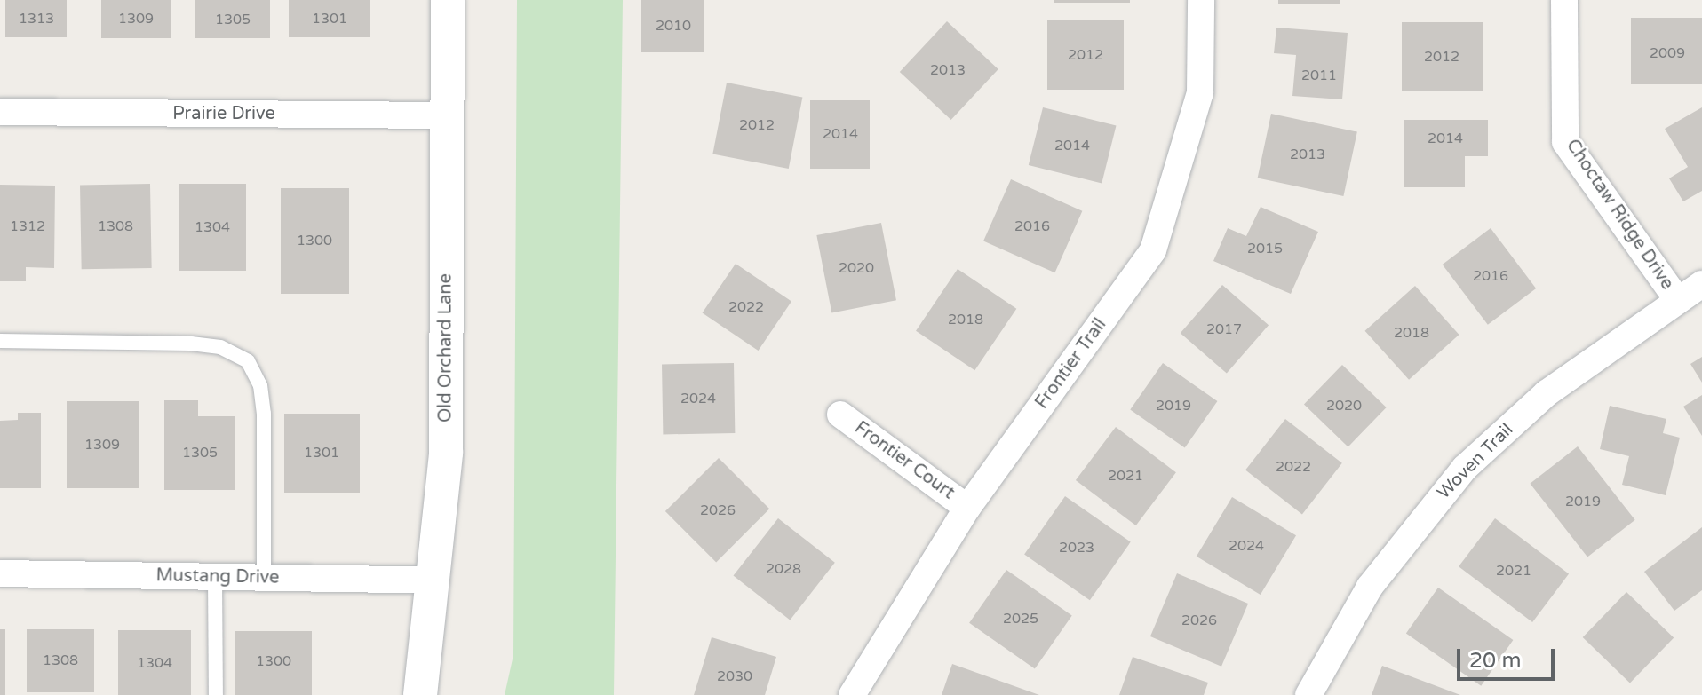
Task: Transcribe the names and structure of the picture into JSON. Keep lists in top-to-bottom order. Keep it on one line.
{"streets":{"street":["Prairie Drive","Choctaw Ridge Drive","Old Orchard Lane","Frontier Trail","Frontier Court","Woven Trail","Mustang Drive"]},"crossings":[["Prairie Drive","Old Orchard Lane"],["Choctaw Ridge Drive","Woven Trail"],["Old Orchard Lane","Mustang Drive"],["Frontier Trail","Frontier Court"]],"house_numbers":["1313","1309","1301","1305","2010","2009","2012","2012","2013","2011","2012","2014","2014","2014","2013","1312","1308","2016","1304","1300","2015","2020","2016","2022","2018","2017","2018","2024","2019","2020","1309","1305","1301","2022","2021","2019","2026","2024","2023","2028","2021","2025","2026","1308","1300","1304","2030"],"scale_bar":"20 m"}
